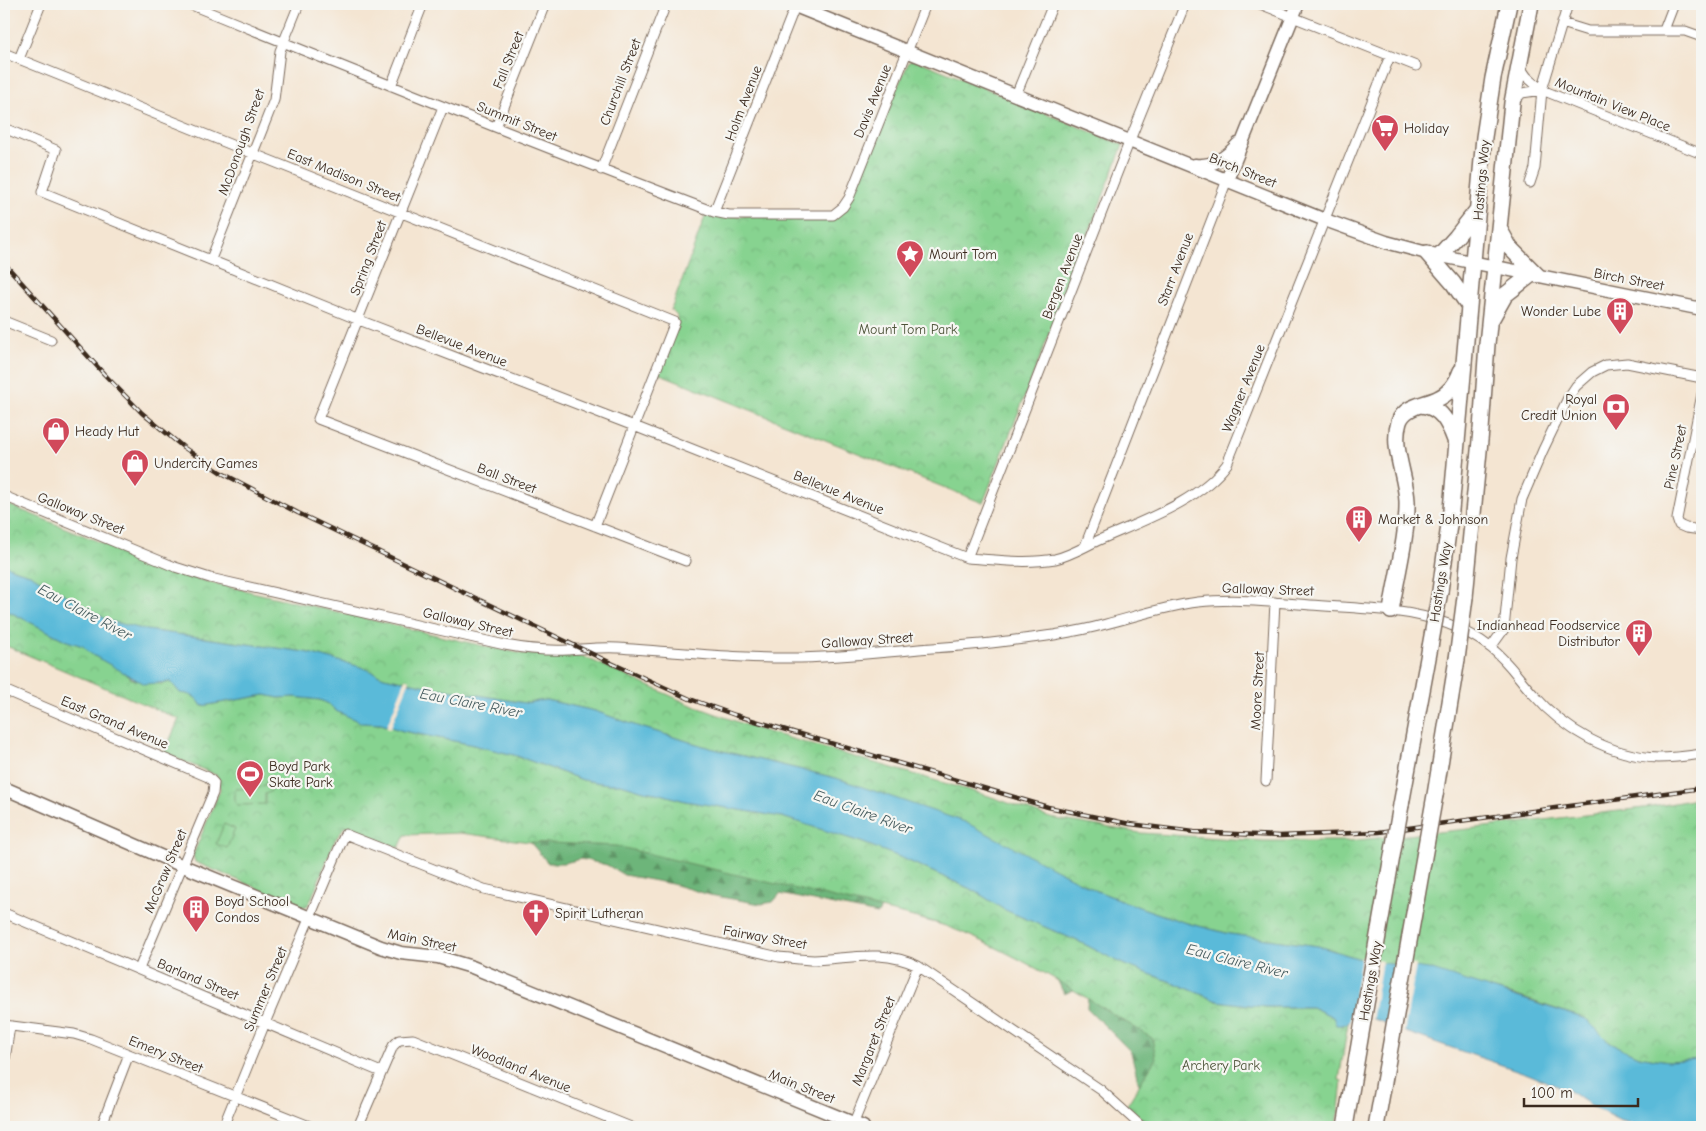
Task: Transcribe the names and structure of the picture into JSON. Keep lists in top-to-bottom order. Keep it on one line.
{"streets":{"main road":["Hastings Way"],"street":["Fall Street","Churchill Street","Davis Avenue","Holm Avenue","Mountain View Place","Summit Street","McDonough Street","Birch Street","East Madison Street","Spring Street","Starr Avenue","Bergen Avenue","Bellevue Avenue","Wagner Avenue","Pine Street","Ball Street","Galloway Street","Moore Street","East Grand Avenue","McGraw Street","Fairway Street","Main Street","Barland Street","Summer Street","Margaret Street","Emery Street","Woodland Avenue"]},"crossings":[["Fall Street","Summit Street"],["Churchill Street","Summit Street"],["Davis Avenue","Summit Street"],["Davis Avenue","Birch Street"],["Holm Avenue","Summit Street"],["Holm Avenue","Birch Street"],["Mountain View Place","Hastings Way"],["Summit Street","McDonough Street"],["Summit Street","Spring Street"],["McDonough Street","East Madison Street"],["McDonough Street","Bellevue Avenue"],["Birch Street","Hastings Way"],["Birch Street","Starr Avenue"],["Birch Street","Bergen Avenue"],["Birch Street","Wagner Avenue"],["East Madison Street","Spring Street"],["East Madison Street","Bellevue Avenue"],["Spring Street","Bellevue Avenue"],["Spring Street","Ball Street"],["Starr Avenue","Wagner Avenue"],["Bergen Avenue","Bellevue Avenue"],["Bergen Avenue","Wagner Avenue"],["Bellevue Avenue","Wagner Avenue"],["Galloway Street","Moore Street"],["East Grand Avenue","McGraw Street"],["McGraw Street","Main Street"],["McGraw Street","Barland Street"],["Fairway Street","Summer Street"],["Fairway Street","Margaret Street"],["Main Street","Summer Street"],["Main Street","Margaret Street"],["Barland Street","Summer Street"],["Barland Street","Woodland Avenue"],["Summer Street","Emery Street"]],"water":["Eau Claire River"],"parks":["Mount Tom Park","Archery Park"],"places":{"supermarket":["Holiday"],"place":["Mount Tom"],"building":["Wonder Lube","Market & Johnson","Indianhead Foodservice Distributor","Boyd School Condos"],"bank":["Royal Credit Union"],"shop":["Heady Hut","Undercity Games"],"sports":["Boyd Park Skate Park"],"church":["Spirit Lutheran"]},"scale_bar":"100 m"}
